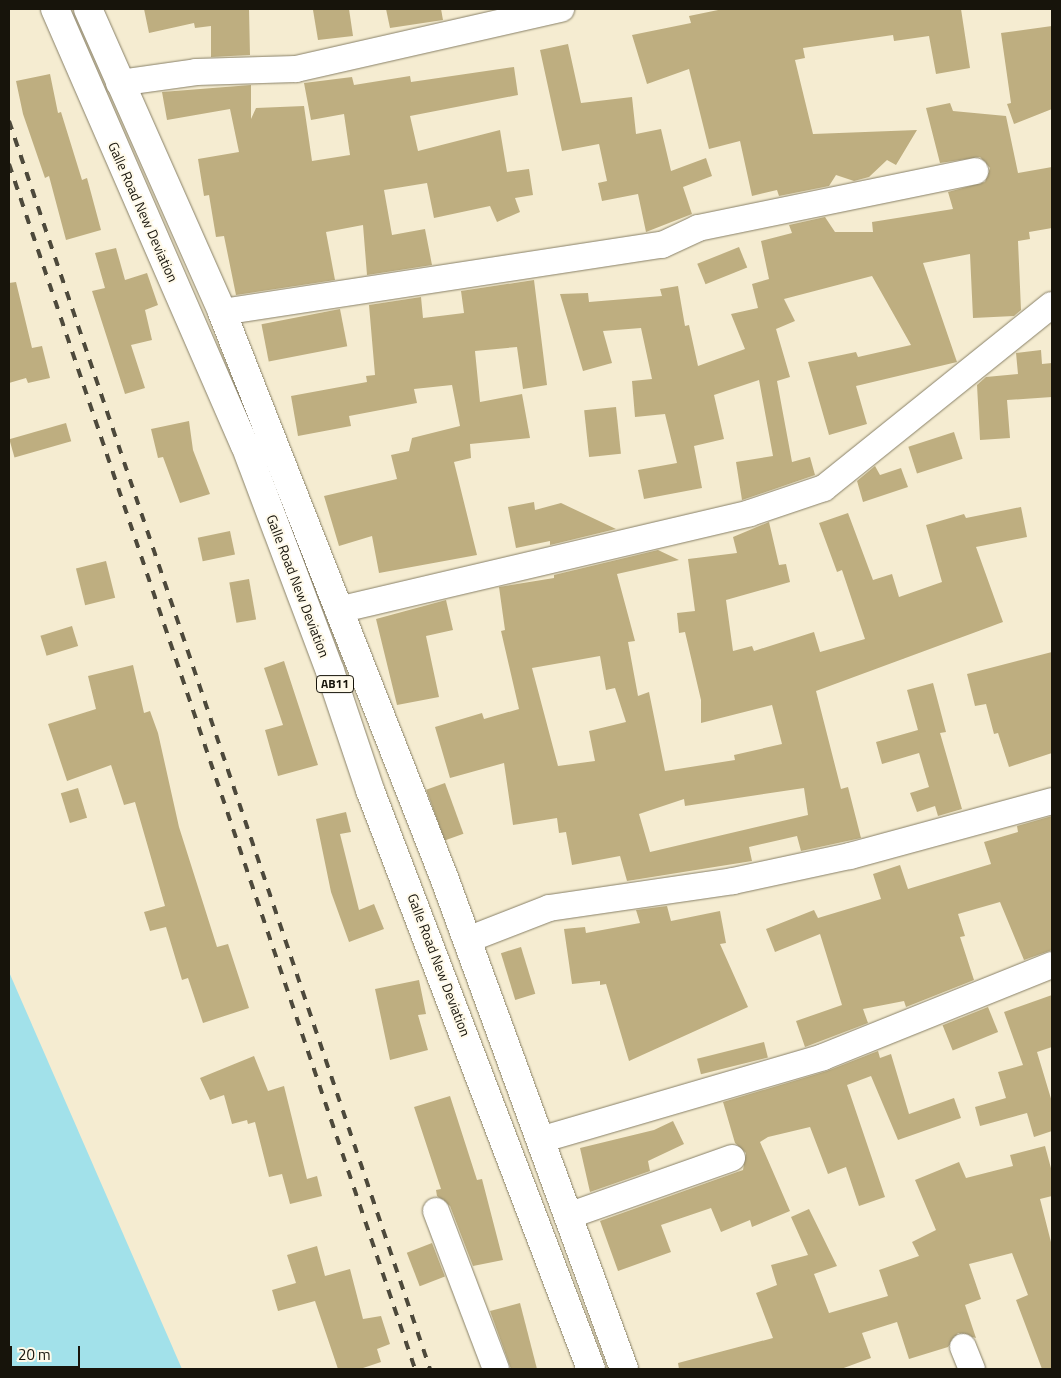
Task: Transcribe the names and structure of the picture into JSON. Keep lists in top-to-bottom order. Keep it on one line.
{"streets":{"main road":["Galle Road New Deviation","AB11"]},"scale_bar":"20 m"}
